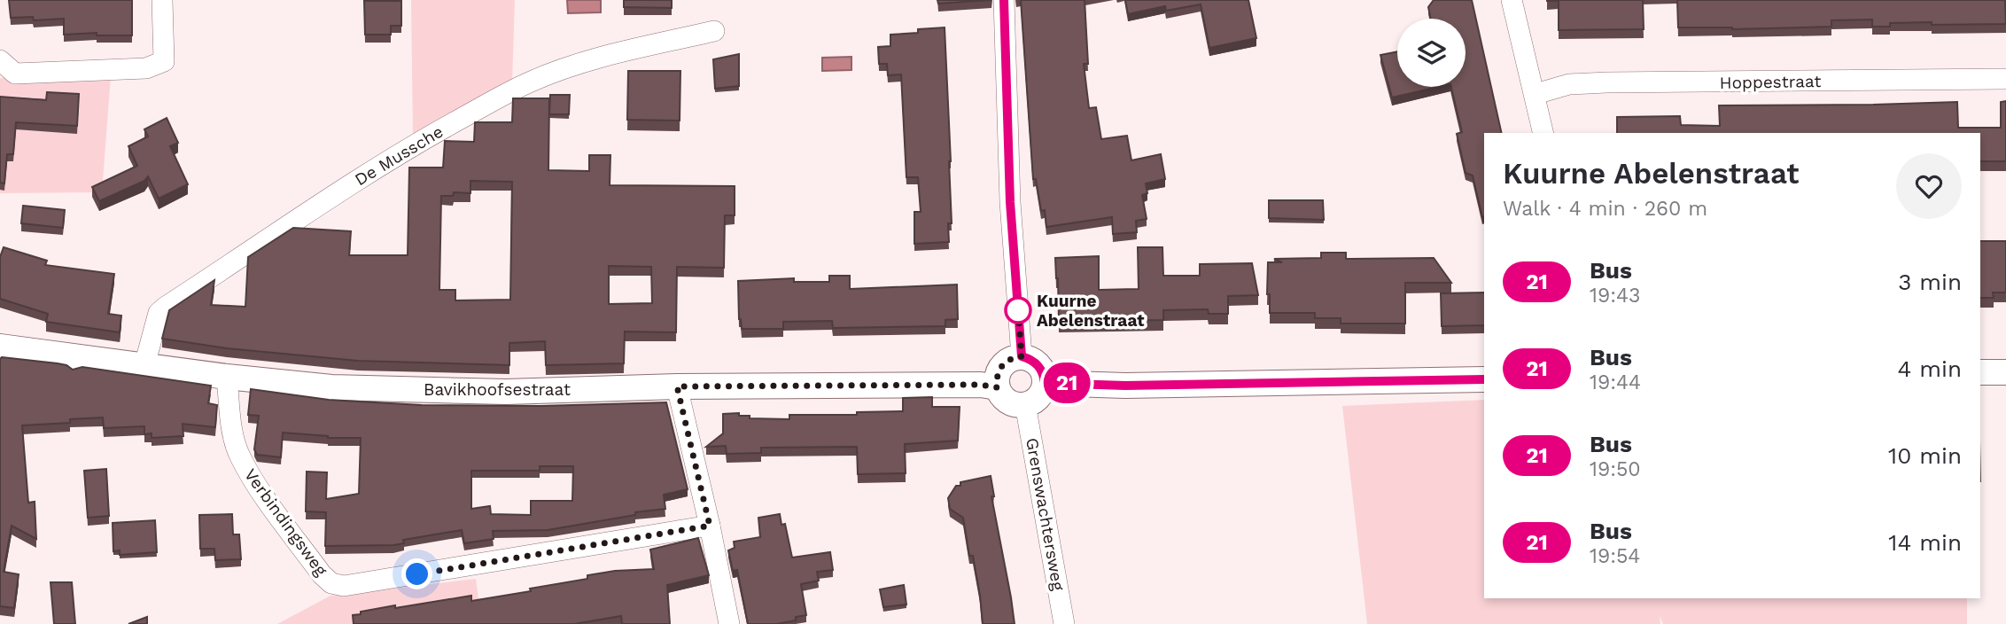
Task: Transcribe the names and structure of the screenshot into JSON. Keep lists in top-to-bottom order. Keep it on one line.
{"streets":{"street":["Hoppestraat","De Mussche","Bavikhoofsestraat","Grenswachtersweg","Verbindingsweg"]},"crossings":[["De Mussche","Bavikhoofsestraat"],["Bavikhoofsestraat","Grenswachtersweg"],["Bavikhoofsestraat","Verbindingsweg"]],"places":["Kuurne Abelenstraat"],"lines":["bus line 21"],"page":{"on_map":"21","heading":["Kuurne Abelenstraat","Walk · 4 min · 260 m"],"list":[{"mark":"21","name":"Bus","note":"19:43","value":"3 min"},{"mark":"21","name":"Bus","note":"19:44","value":"4 min"},{"mark":"21","name":"Bus","note":"19:50","value":"10 min"},{"mark":"21","name":"Bus","note":"19:54","value":"14 min"}]}}
